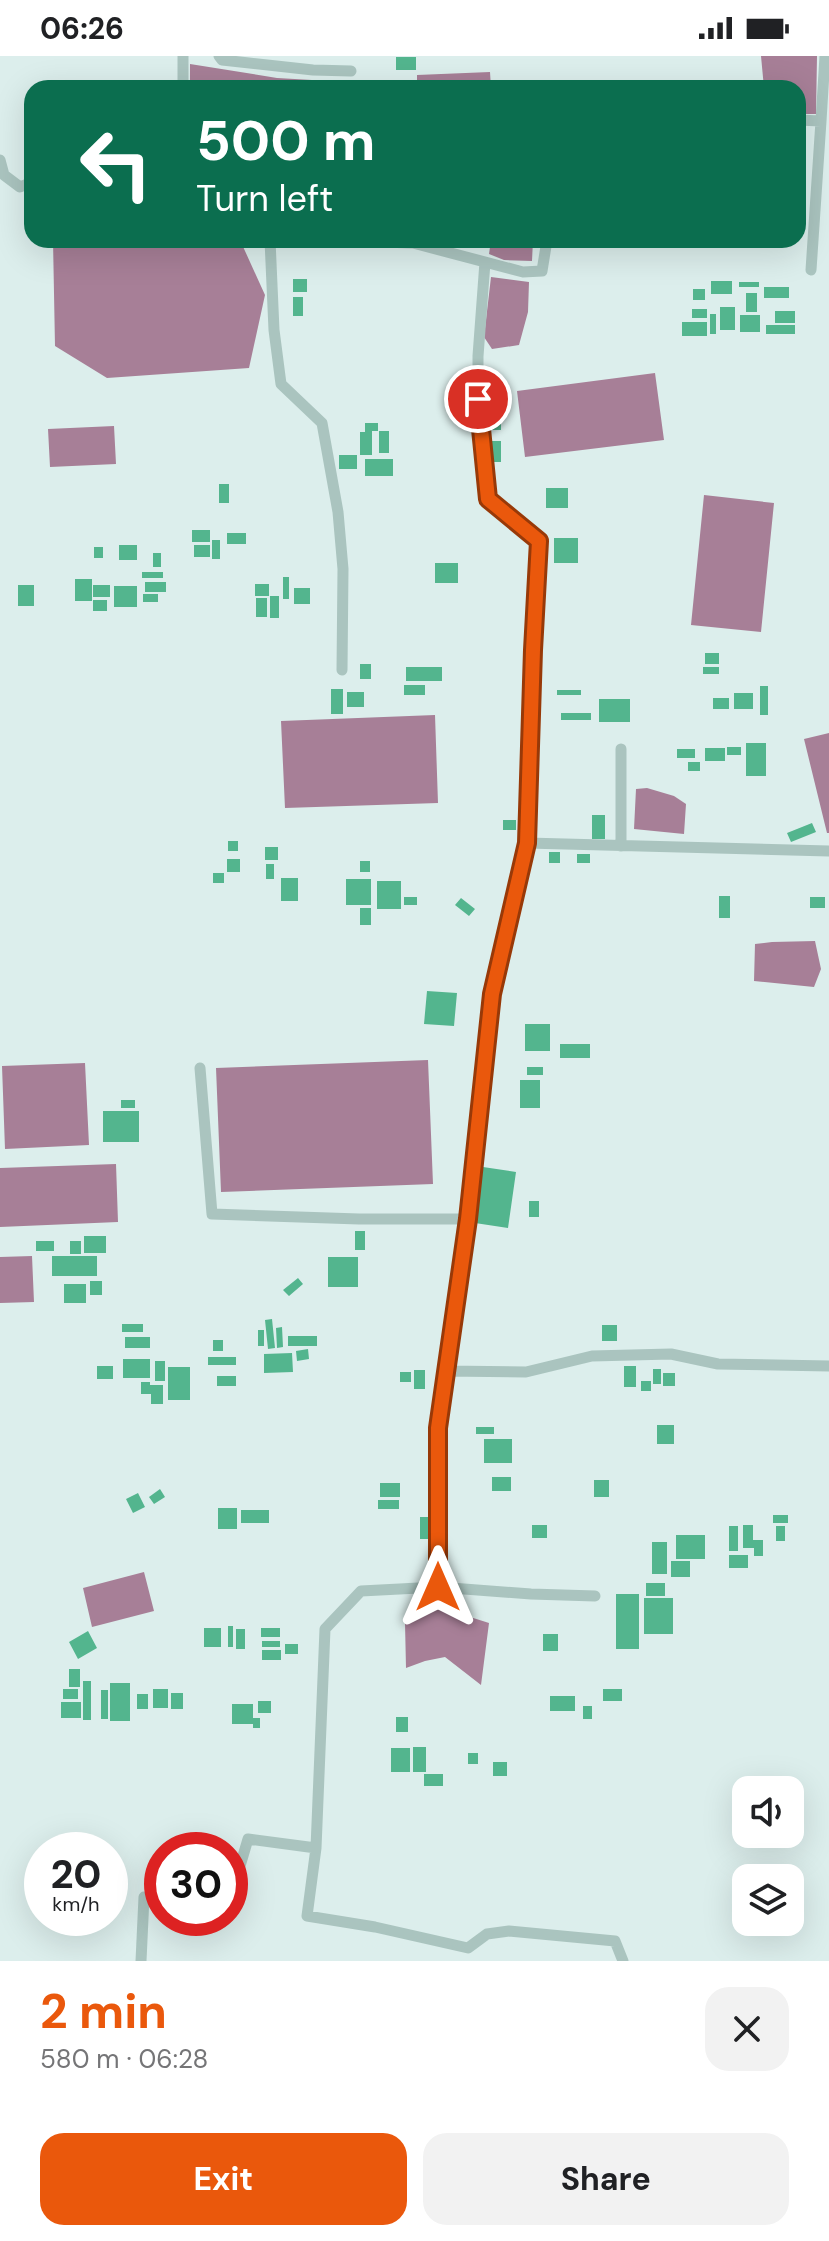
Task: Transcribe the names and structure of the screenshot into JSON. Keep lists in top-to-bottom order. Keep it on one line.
{"page":{"status":"06:26","turn":["500 m","Turn left"],"speed":"20 km/h","limit":"30","heading":["2 min","580 m · 06:28"],"buttons":["Exit","Share"]}}
